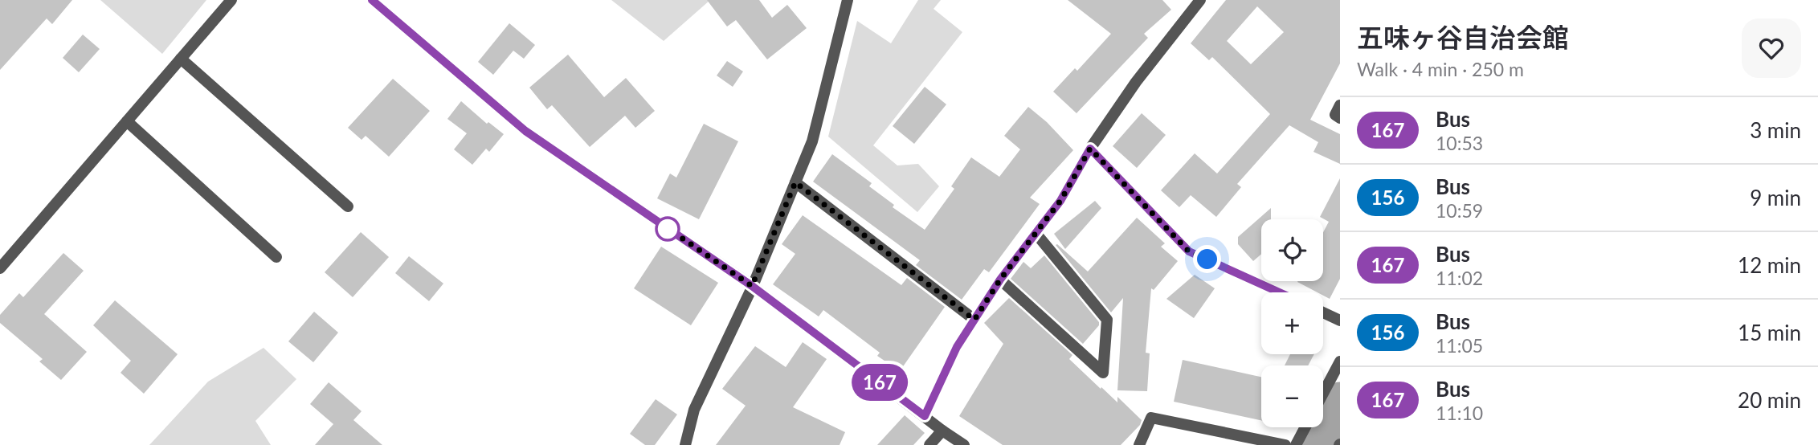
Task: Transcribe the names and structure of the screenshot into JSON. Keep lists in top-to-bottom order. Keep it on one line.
{"lines":["bus line 167"],"page":{"on_map":"167","heading":["五味ヶ谷自治会館","Walk · 4 min · 250 m"],"list":[{"mark":"167","name":"Bus","note":"10:53","value":"3 min"},{"mark":"156","name":"Bus","note":"10:59","value":"9 min"},{"mark":"167","name":"Bus","note":"11:02","value":"12 min"},{"mark":"156","name":"Bus","note":"11:05","value":"15 min"},{"mark":"167","name":"Bus","note":"11:10","value":"20 min"}],"map_buttons":["+","−"]}}
